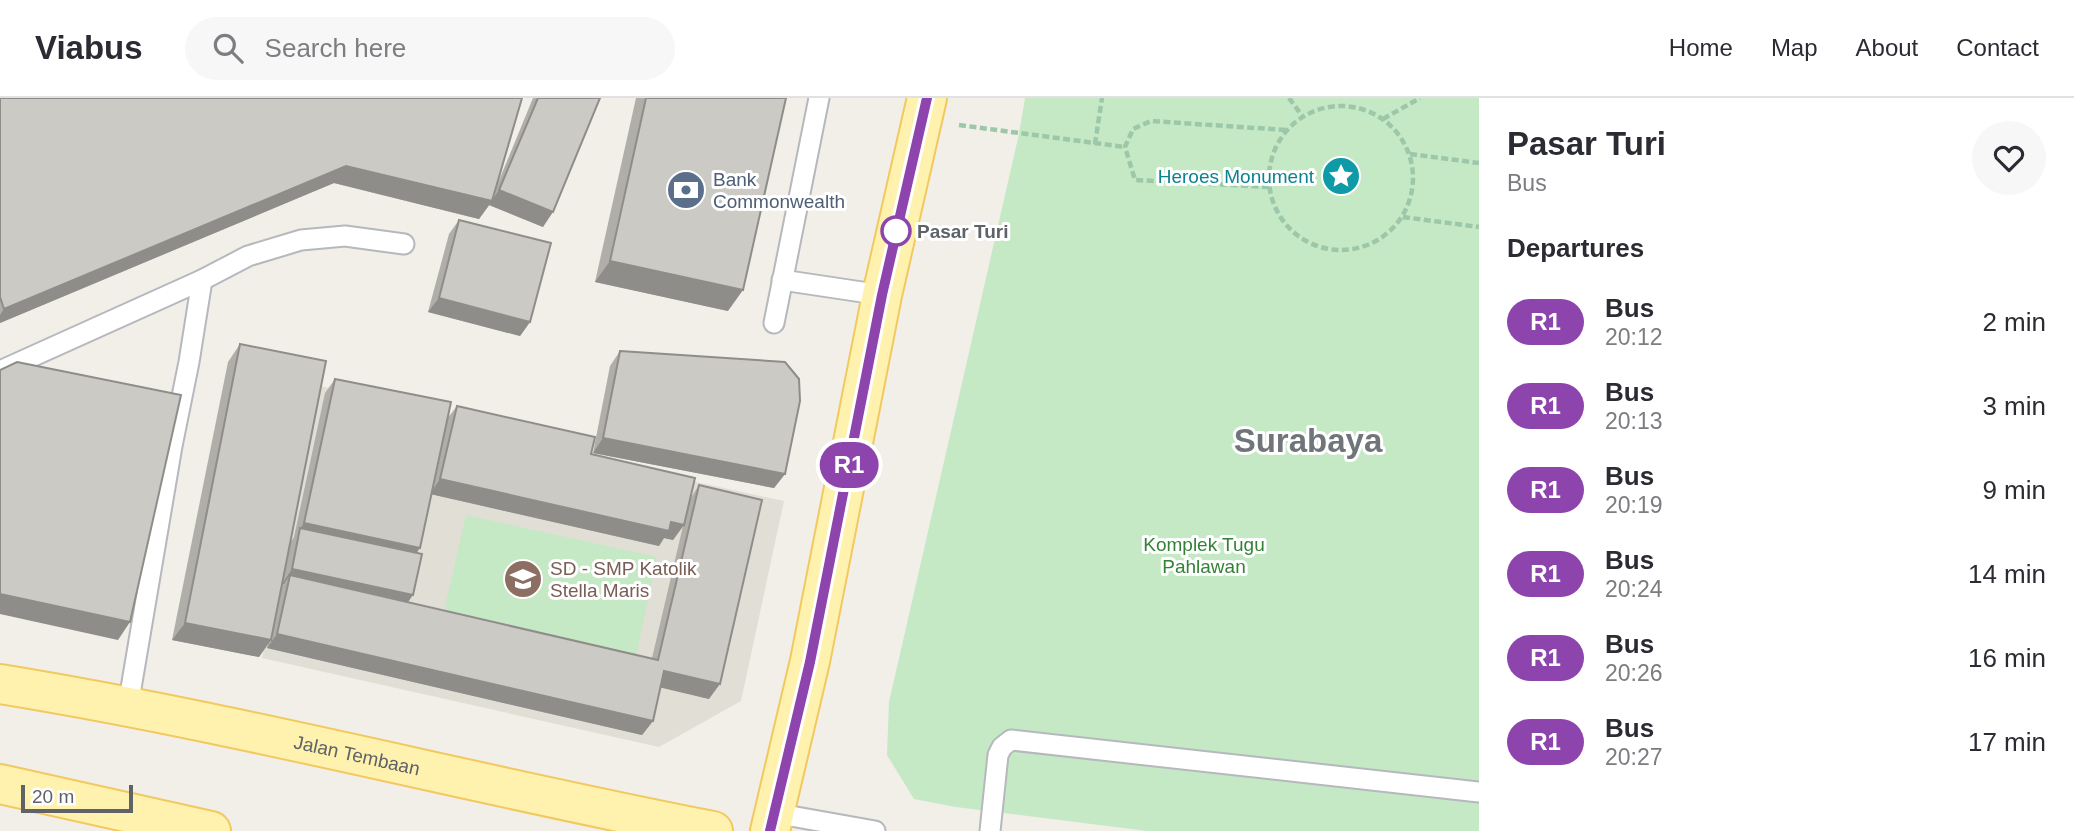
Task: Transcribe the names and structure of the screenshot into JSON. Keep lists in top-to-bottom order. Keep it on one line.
{"streets":{"main road":["Jalan Tembaan"]},"districts":["Surabaya"],"parks":["Komplek Tugu Pahlawan"],"places":{"place":["Heroes Monument"],"bank":["Bank Commonwealth"],"other":["Pasar Turi"],"school or university":["SD - SMP Katolik Stella Maris"]},"lines":["bus line R1"],"scale_bar":"20 m","page":{"header":"Viabus","search":"Search here","nav":["Home","Map","About","Contact"],"on_map":"R1","heading":[["Pasar Turi","Bus"],"Departures"],"list":[{"mark":"R1","name":"Bus","note":"20:12","value":"2 min"},{"mark":"R1","name":"Bus","note":"20:13","value":"3 min"},{"mark":"R1","name":"Bus","note":"20:19","value":"9 min"},{"mark":"R1","name":"Bus","note":"20:24","value":"14 min"},{"mark":"R1","name":"Bus","note":"20:26","value":"16 min"},{"mark":"R1","name":"Bus","note":"20:27","value":"17 min"}],"scale":"20 m"}}
